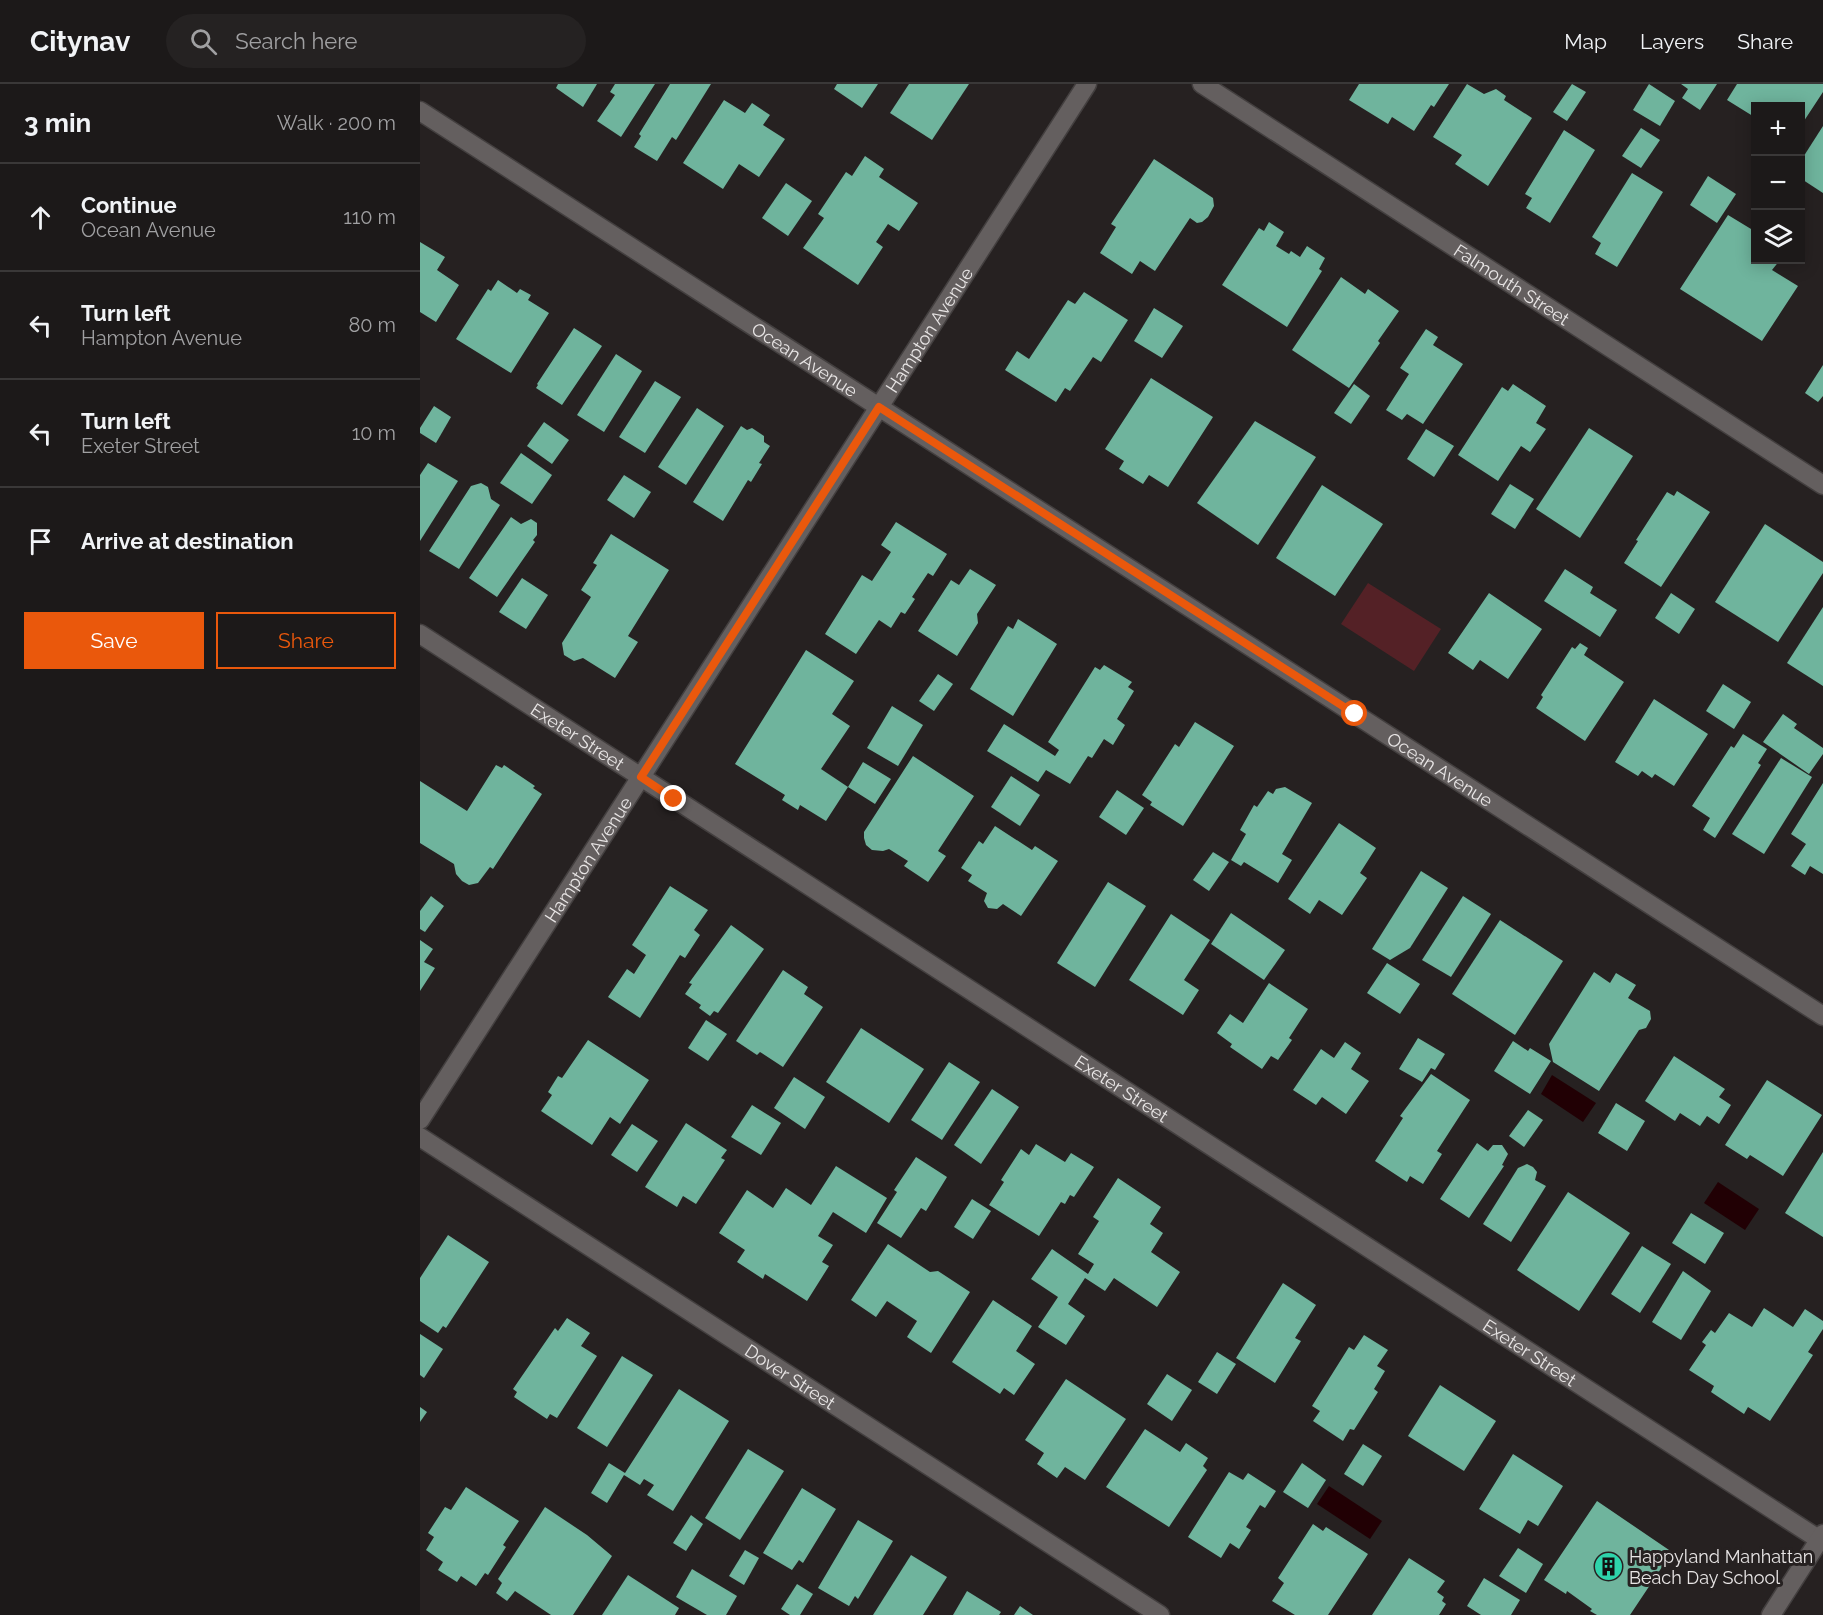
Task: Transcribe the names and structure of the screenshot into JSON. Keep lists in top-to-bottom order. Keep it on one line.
{"streets":{"street":["Falmouth Street","Hampton Avenue","Ocean Avenue","Exeter Street","Dover Street"]},"crossings":[["Hampton Avenue","Ocean Avenue"],["Hampton Avenue","Exeter Street"]],"places":{"building":["Happyland Manhattan Beach Day School"]},"page":{"header":"Citynav","search":"Search here","nav":["Map","Layers","Share"],"heading":["3 min","Walk · 200 m"],"map_buttons":["+","−"],"list":[["Continue","Ocean Avenue","110 m"],["Turn left","Hampton Avenue","80 m"],["Turn left","Exeter Street","10 m"],"Arrive at destination"],"buttons":["Save","Share"]}}
